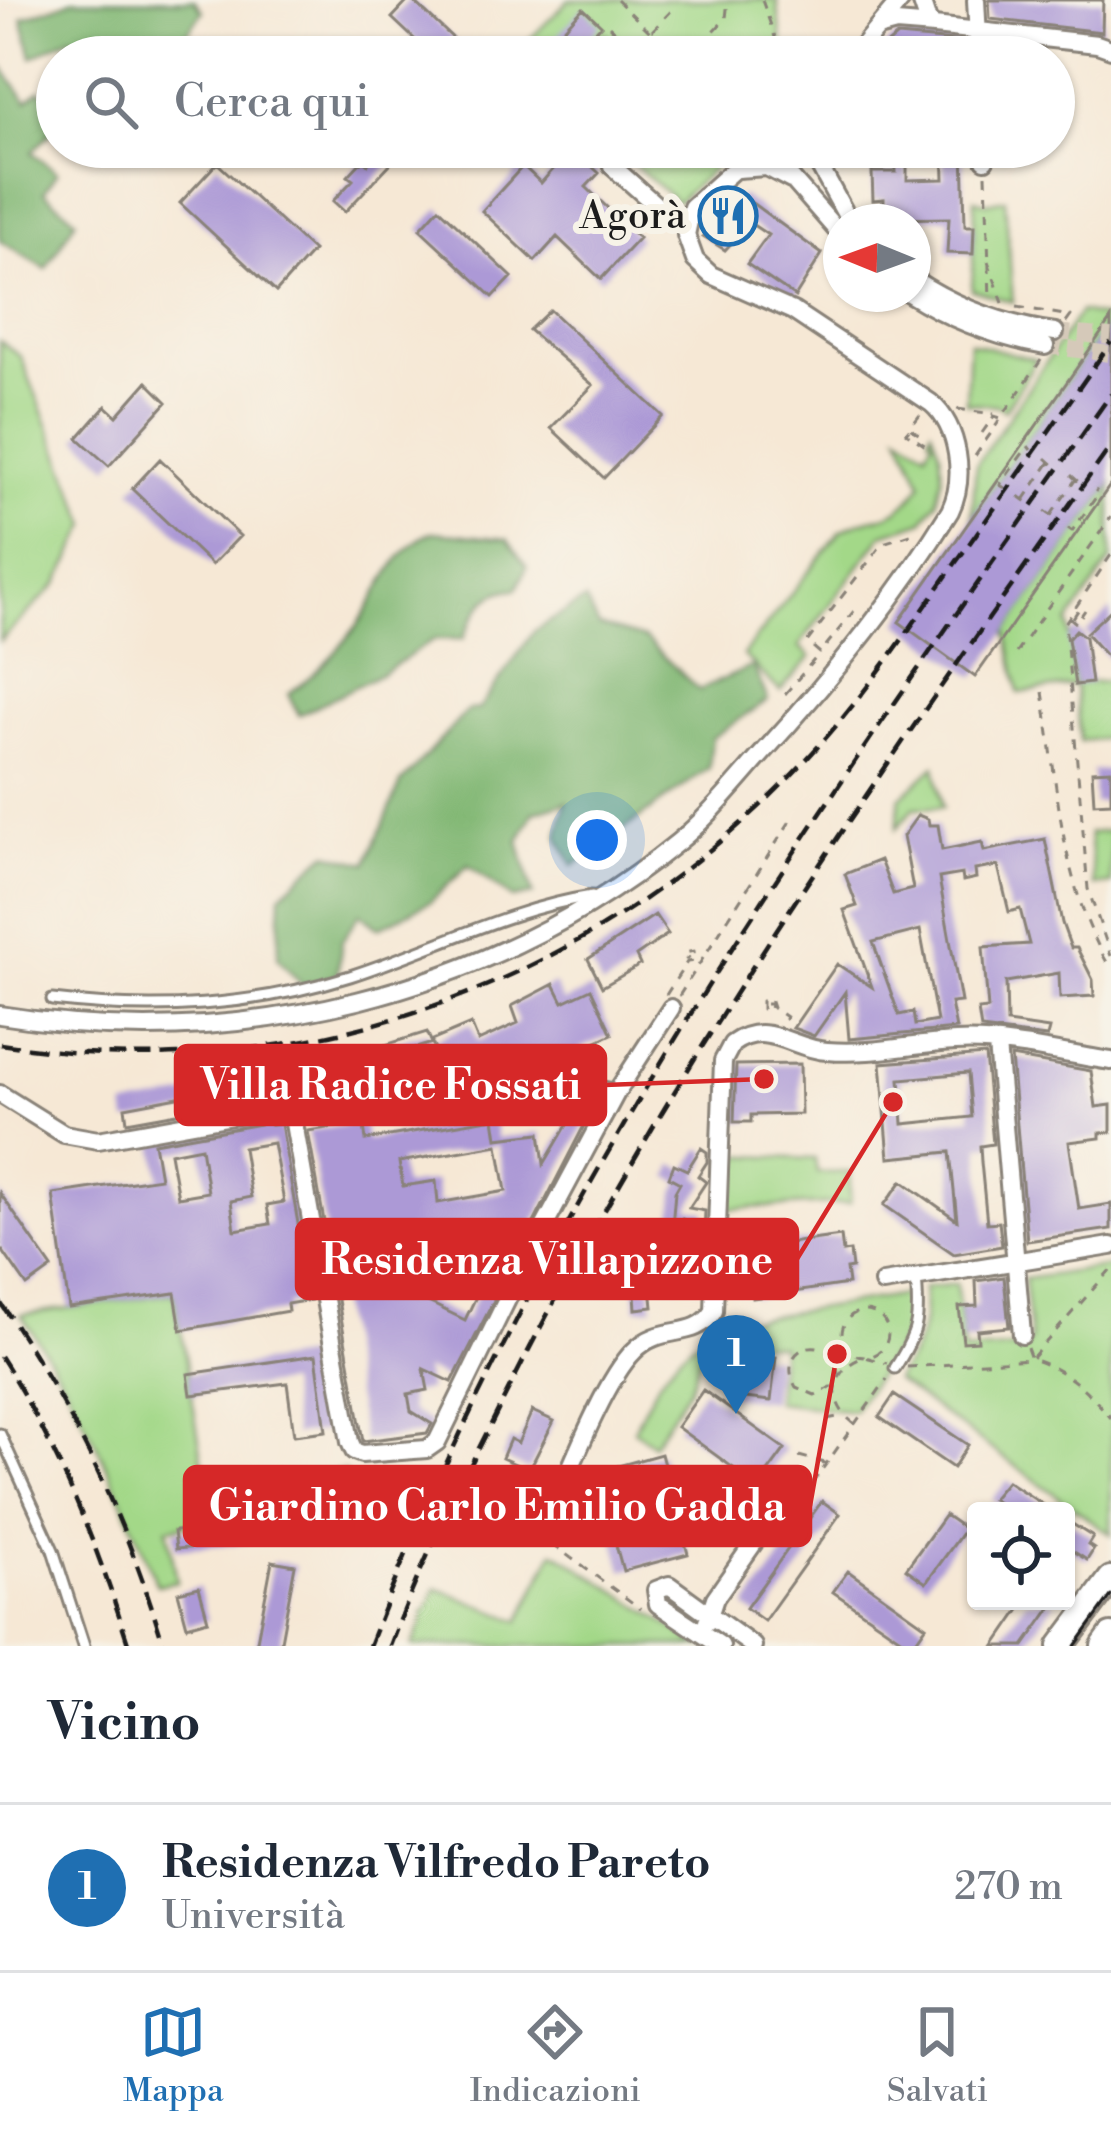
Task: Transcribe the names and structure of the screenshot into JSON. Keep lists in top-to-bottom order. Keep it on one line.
{"places":{"restaurant":["Agorà"],"other":["Villa Radice Fossati","Residenza Villapizzone","Giardino Carlo Emilio Gadda"]},"north":"left","page":{"search":"Cerca qui","pins":"1","heading":"Vicino","list":[{"mark":"1","name":"Residenza Vilfredo Pareto","note":"Università","value":"270 m"}],"nav":["Mappa","Indicazioni","Salvati"]}}
